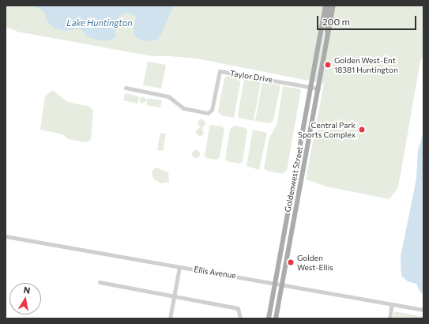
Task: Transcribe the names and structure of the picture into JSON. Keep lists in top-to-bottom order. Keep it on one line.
{"streets":{"main road":["Goldenwest Street"],"street":["Taylor Drive","Ellis Avenue"]},"crossings":[["Taylor Drive","Goldenwest Street"],["Goldenwest Street","Ellis Avenue"]],"water":["Lake Huntington"],"places":["Golden West-Ent 18381 Huntington","Central Park Sports Complex","Golden West-Ellis"],"scale_bar":"200 m","north":"top"}
